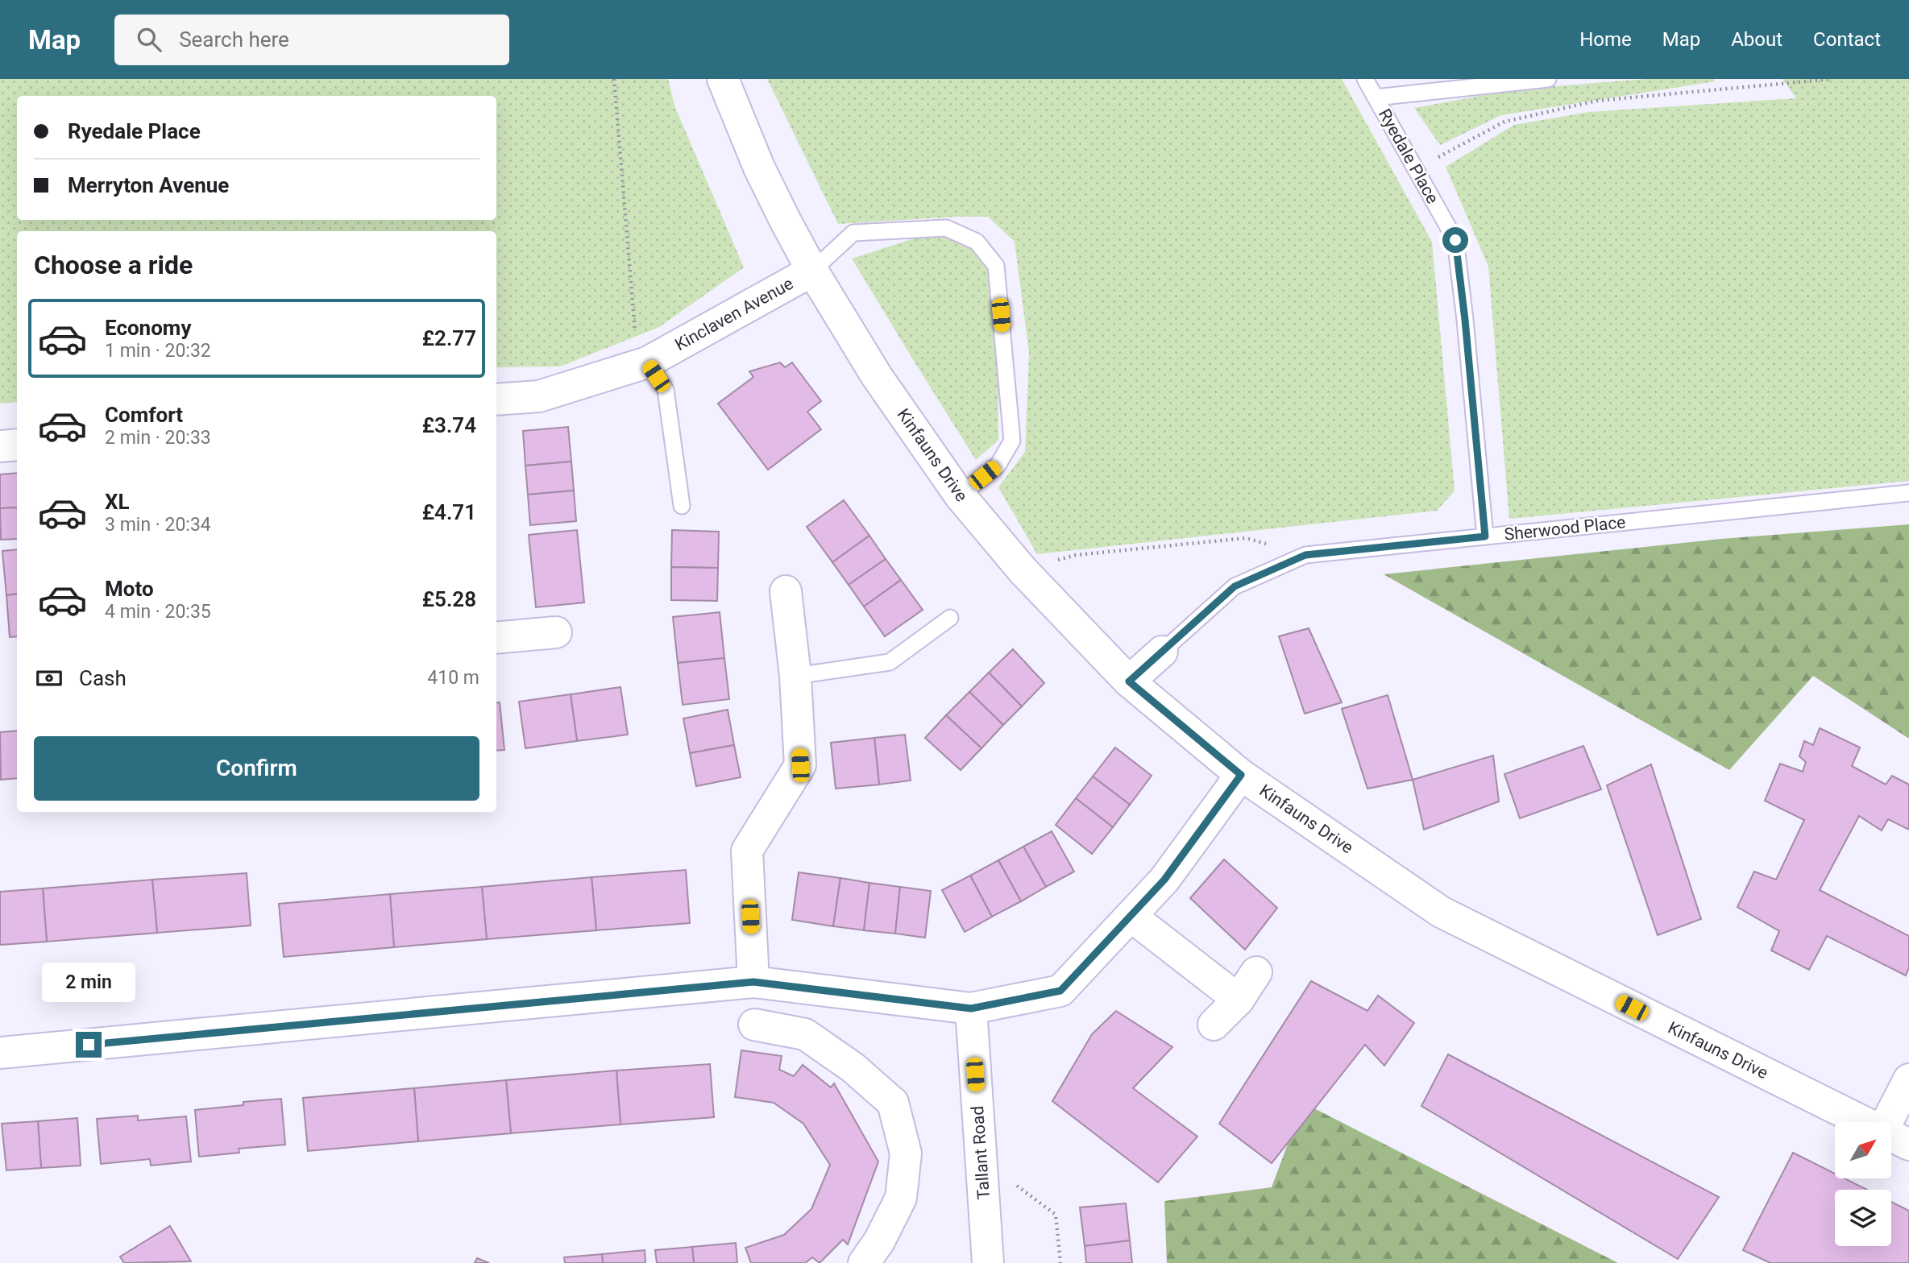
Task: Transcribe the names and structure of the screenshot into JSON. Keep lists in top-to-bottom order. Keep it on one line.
{"streets":{"street":["Kinclaven Avenue","Kinfauns Drive","Sherwood Place","Tallant Road"],"lane":["Ryedale Place"]},"crossings":[["Ryedale Place","Sherwood Place"],["Kinclaven Avenue","Kinfauns Drive"],["Kinfauns Drive","Sherwood Place"]],"north":"top right","page":{"header":"Map","search":"Search here","nav":["Home","Map","About","Contact"],"banner":["Ryedale Place","Merryton Avenue"],"heading":"Choose a ride","list":[{"name":"Economy","note":"1 min · 20:32","value":"£2.77"},{"name":"Comfort","note":"2 min · 20:33","value":"£3.74"},{"name":"XL","note":"3 min · 20:34","value":"£4.71"},{"name":"Moto","note":"4 min · 20:35","value":"£5.28"}],"pay":["Cash","410 m"],"buttons":"Confirm","bubble":"2 min"}}
